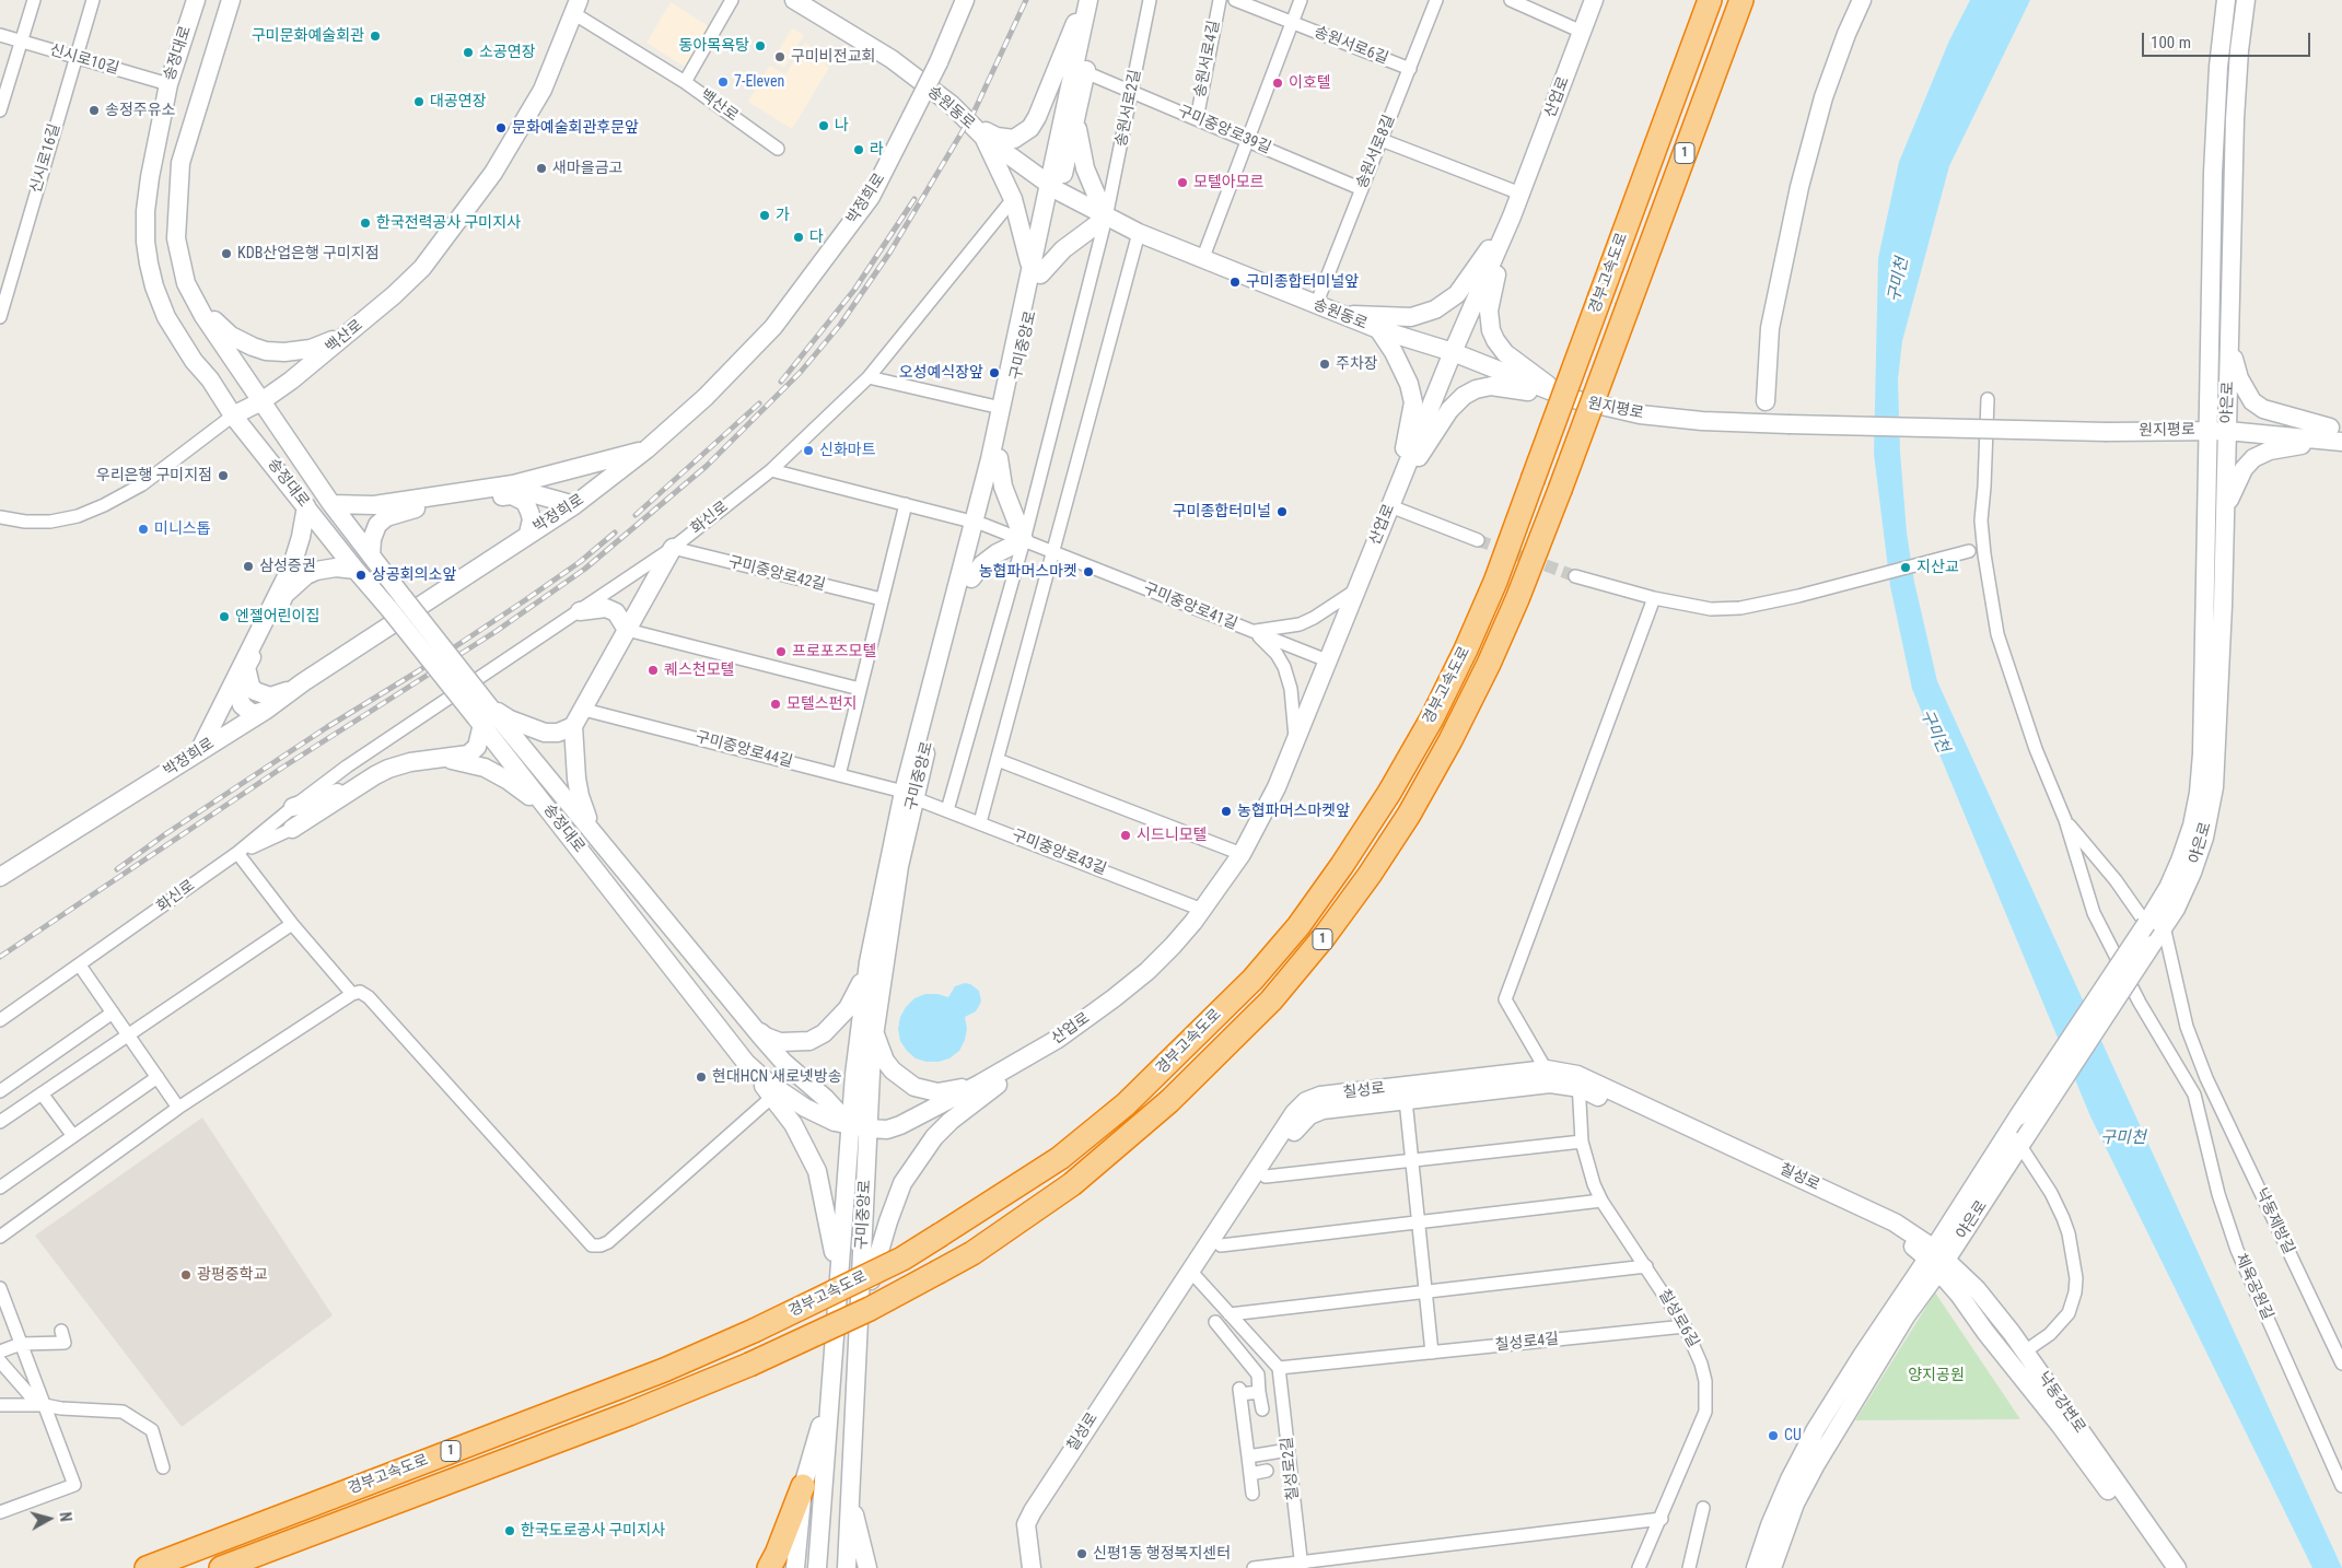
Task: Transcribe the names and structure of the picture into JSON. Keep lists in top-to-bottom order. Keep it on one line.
{"streets":{"highway":["1","경부고속도로"],"street":["송원서로6길","송정대로","송원서로4길","신시로10길","산업로","백산로","송원동로","송원서로2길","구미중앙로39길","송원서로8길","신시로16길","박정희로","구미중앙로","야은로","원지평로","화신로","구미중앙로42길","구미중앙로41길","구미중앙로44길","구미중앙로43길","칠성로","낙동제방길","체육공원길","칠성로6길","칠성로4길","낙동강변로","칠성로2길"]},"crossings":[["송원서로6길","송원서로8길"],["송정대로","신시로10길"],["송정대로","산업로"],["송정대로","백산로"],["송정대로","구미중앙로"],["송원서로4길","구미중앙로39길"],["신시로10길","신시로16길"],["산업로","송원동로"],["산업로","구미중앙로"],["산업로","원지평로"],["산업로","구미중앙로41길"],["산업로","구미중앙로43길"],["송원동로","송원서로2길"],["송원동로","송원서로8길"],["송원동로","구미중앙로"],["송원동로","원지평로"],["송원서로2길","구미중앙로39길"],["구미중앙로39길","송원서로8길"],["구미중앙로39길","구미중앙로"],["구미중앙로","구미중앙로41길"],["구미중앙로","구미중앙로44길"],["구미중앙로","구미중앙로43길"],["야은로","원지평로"],["야은로","칠성로"],["야은로","낙동제방길"],["야은로","낙동강변로"],["화신로","구미중앙로42길"],["구미중앙로44길","구미중앙로43길"],["칠성로","칠성로6길"],["칠성로","낙동강변로"],["칠성로6길","칠성로4길"]],"water":["구미천"],"parks":["양지공원"],"places":["구미문화예술회관","동아목욕탕","소공연장","구미비전교회","7-Eleven","이호텔","대공연장","송정주유소","나","문화예술회관후문앞","라","새마을금고","모텔아모르","가","한국전력공사 구미지사","다","KDB산업은행 구미지점","구미종합터미널앞","주차장","오성예식장앞","신화마트","우리은행 구미지점","구미종합터미널","미니스톱","삼성증권","지산교","농협파머스마켓","상공회의소앞","엔젤어린이집","프로포즈모텔","퀘스천모텔","모텔스펀지","농협파머스마켓앞","시드니모텔","현대HCN 새로넷방송","광평중학교","CU","한국도로공사 구미지사","신평1동 행정복지센터"],"scale_bar":"100 m","north":"right"}
